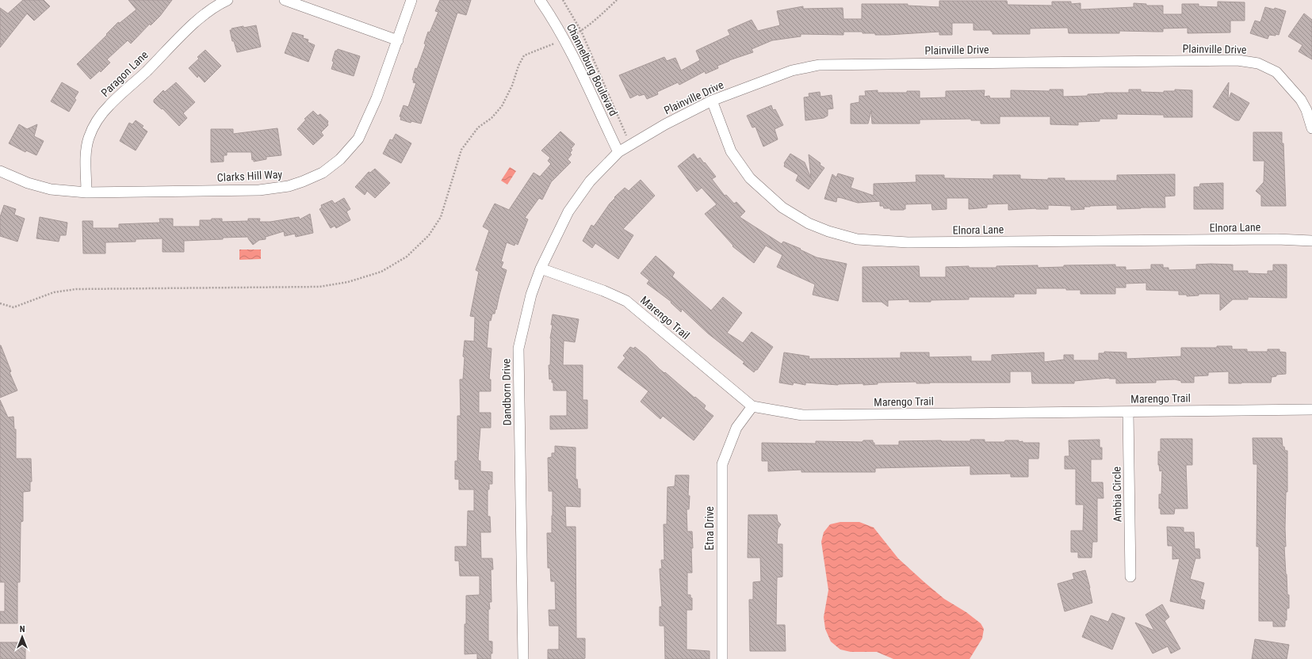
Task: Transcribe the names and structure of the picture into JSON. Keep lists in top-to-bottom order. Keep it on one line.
{"streets":{"street":["Plainville Drive","Channelburg Boulevard","Paragon Lane","Clarks Hill Way","Elnora Lane","Marengo Trail","Dandborn Drive","Ambia Circle","Etna Drive"]},"crossings":[["Plainville Drive","Channelburg Boulevard"],["Plainville Drive","Elnora Lane"],["Plainville Drive","Dandborn Drive"],["Channelburg Boulevard","Dandborn Drive"],["Paragon Lane","Clarks Hill Way"],["Marengo Trail","Dandborn Drive"],["Marengo Trail","Ambia Circle"],["Marengo Trail","Etna Drive"]],"north":"top"}
